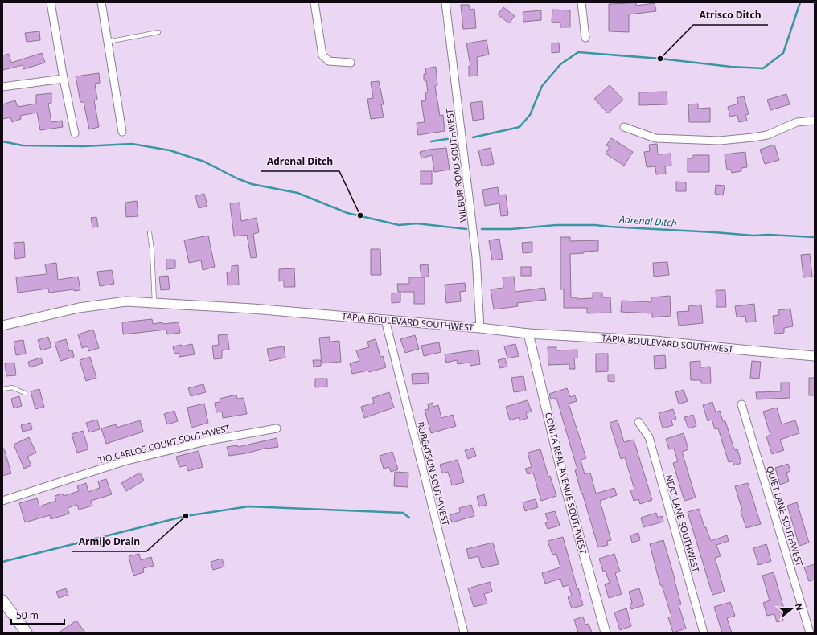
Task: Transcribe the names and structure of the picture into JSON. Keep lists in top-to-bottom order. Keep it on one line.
{"streets":{"street":["WILBUR ROAD SOUTHWEST","TAPIA BOULEVARD SOUTHWEST","TIO CARLOS COURT SOUTHWEST","ROBERTSON SOUTHWEST","CONITA REAL AVENUE SOUTHWEST","QUIET LANE SOUTHWEST","NEAT LANE SOUTHWEST"]},"crossings":[["WILBUR ROAD SOUTHWEST","TAPIA BOULEVARD SOUTHWEST"],["TAPIA BOULEVARD SOUTHWEST","ROBERTSON SOUTHWEST"],["TAPIA BOULEVARD SOUTHWEST","CONITA REAL AVENUE SOUTHWEST"]],"water":["Adrenal Ditch"],"places":["Atrisco Ditch","Adrenal Ditch","Armijo Drain"],"scale_bar":"50 m","north":"right"}
